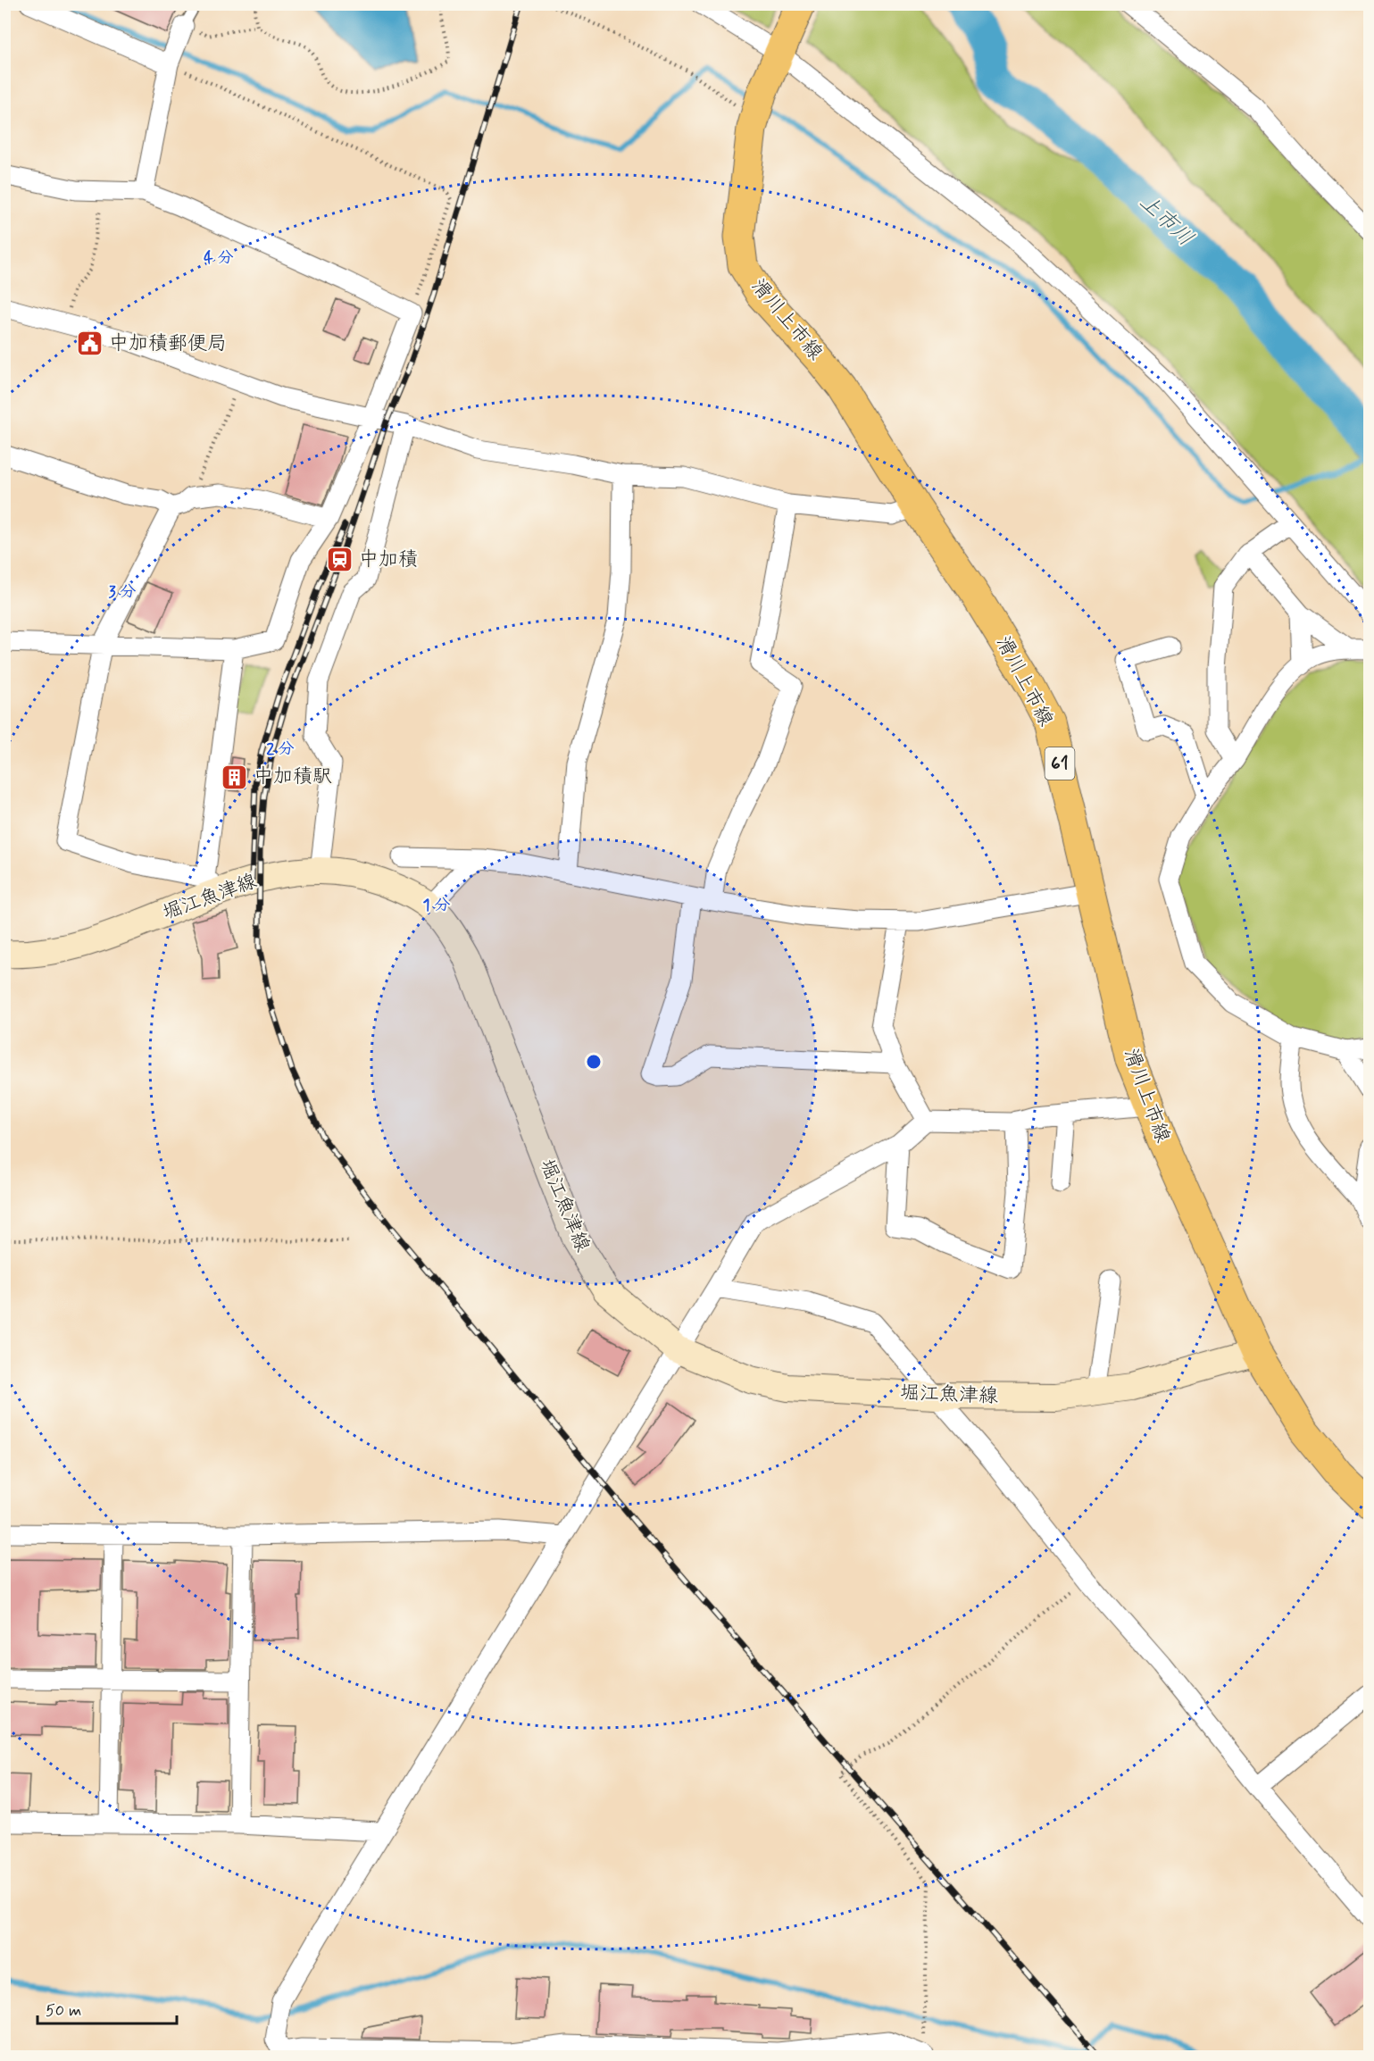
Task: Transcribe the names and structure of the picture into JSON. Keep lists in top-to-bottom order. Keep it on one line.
{"streets":{"main road":["滑川上市線","61","堀江魚津線"]},"crossings":[["滑川上市線","堀江魚津線"]],"water":["上市川"],"places":{"public building":["中加積郵便局"],"station":["中加積"],"building":["中加積駅"]},"scale_bar":"50 m","rings":["4 分","3 分","2 分","1 分"]}
